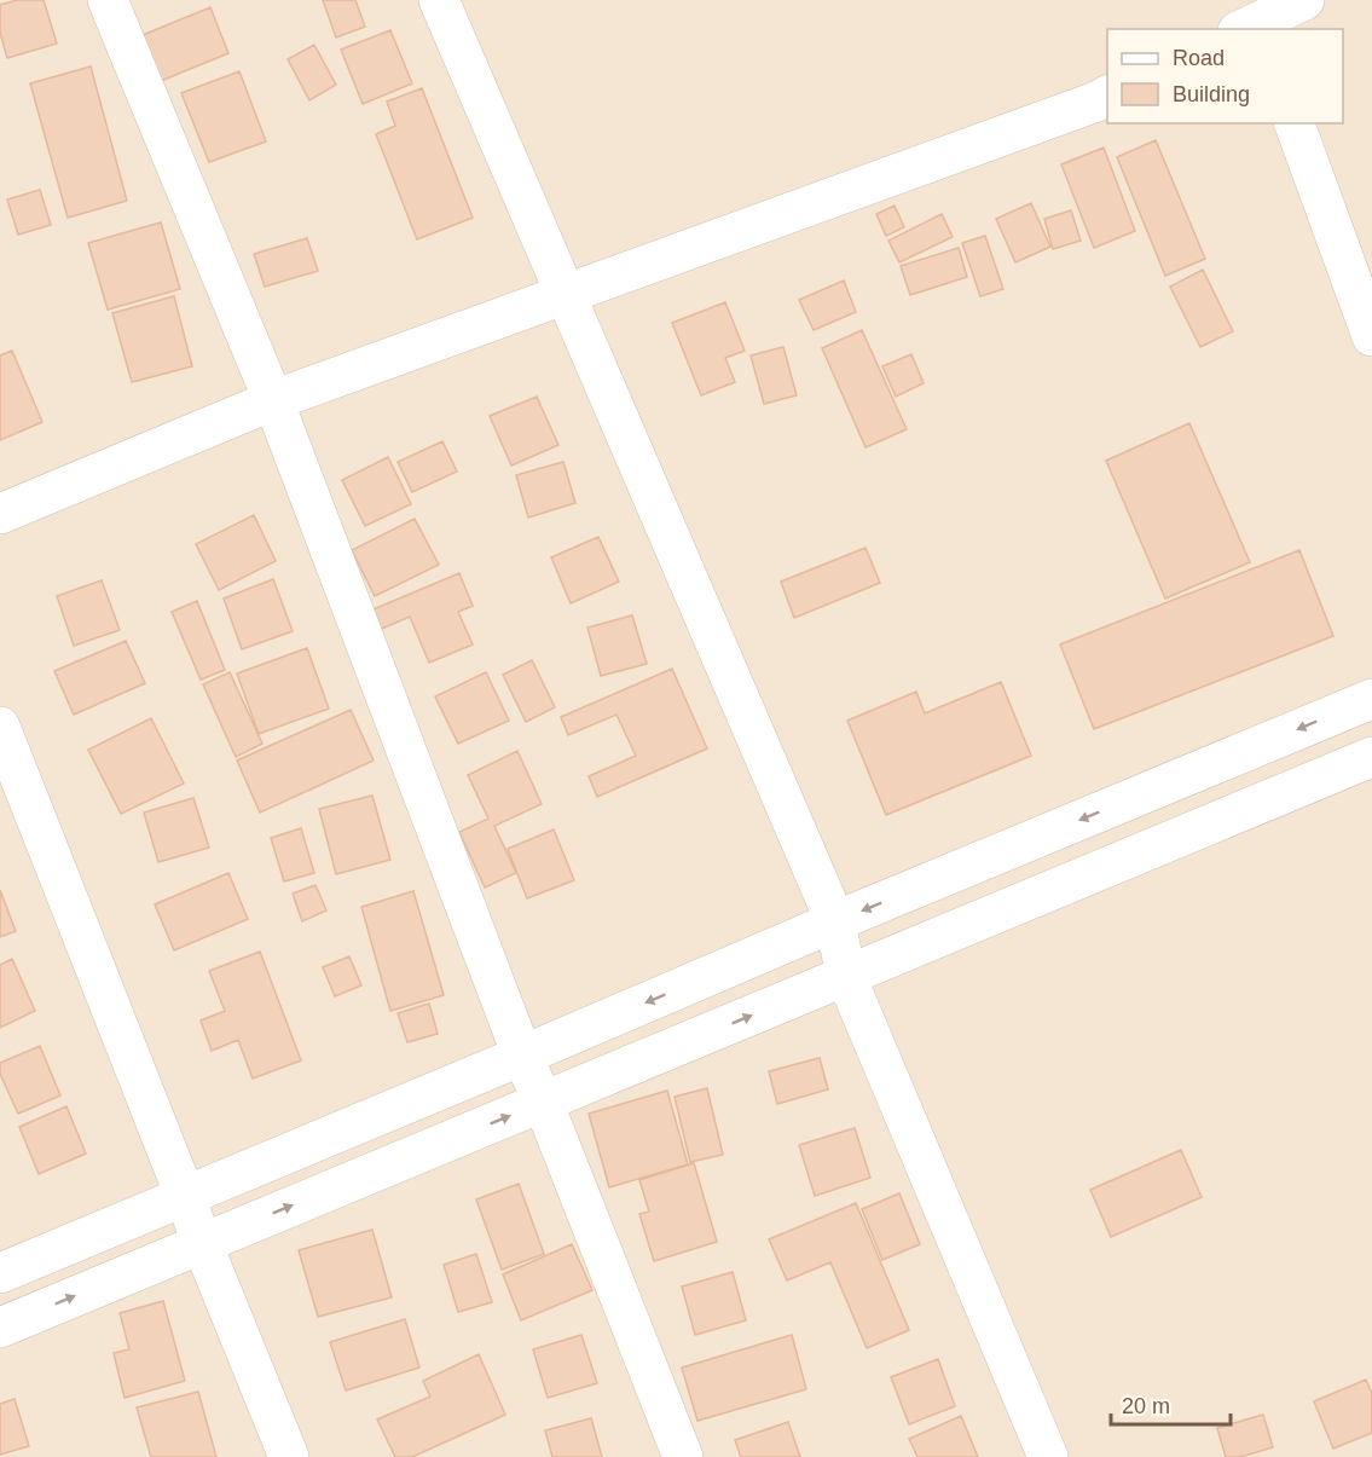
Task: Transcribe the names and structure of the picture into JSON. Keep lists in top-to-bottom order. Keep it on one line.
{"legend":["Road","Building"],"scale_bar":"20 m"}
